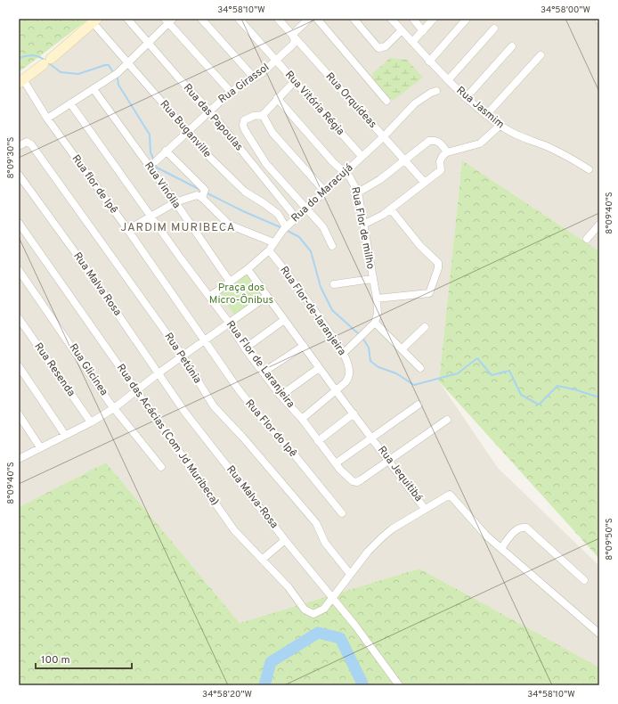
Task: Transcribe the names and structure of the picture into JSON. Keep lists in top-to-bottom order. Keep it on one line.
{"streets":{"street":["Rua Girassol","Rua Orquídeas","Rua Vitória Régia","Rua Jasmim","Rua das Papoulas","Rua Buganville","Rua flor de Ipê","Rua Vinólia","Rua do Maracujá","Rua Flor de milho","Rua Malva Rosa","Rua Flor-de-laranjeira","Rua Petúnia","Rua Flor de Laranjeira","Rua Resenda","Rua Glicinea","Rua Flor do Ipê","Rua das Acácias (Com Jd Muribeca)","Rua Jequitibá","Rua Malva-Rosa"]},"crossings":[["Rua Girassol","Rua Orquídeas"],["Rua Girassol","Rua Vitória Régia"],["Rua Girassol","Rua das Papoulas"],["Rua Girassol","Rua Buganville"],["Rua Orquídeas","Rua do Maracujá"],["Rua Vitória Régia","Rua do Maracujá"],["Rua das Papoulas","Rua do Maracujá"],["Rua Buganville","Rua do Maracujá"],["Rua flor de Ipê","Rua Flor do Ipê"],["Rua Vinólia","Rua do Maracujá"],["Rua do Maracujá","Rua Flor de milho"],["Rua do Maracujá","Rua Flor-de-laranjeira"],["Rua do Maracujá","Rua Flor de Laranjeira"],["Rua do Maracujá","Rua Jequitibá"],["Rua Malva Rosa","Rua Malva-Rosa"],["Rua Flor-de-laranjeira","Rua Jequitibá"],["Rua Flor de Laranjeira","Rua Jequitibá"],["Rua das Acácias (Com Jd Muribeca)","Rua Malva-Rosa"]],"districts":["JARDIM MURIBECA"],"parks":["Praça dos Micro-Ônibus"],"scale_bar":"100 m","coordinates":["34°58'10\"W","34°58'00\"W","8°09'30\"S","8°09'40\"S","8°09'50\"S","34°58'20\"W"]}
